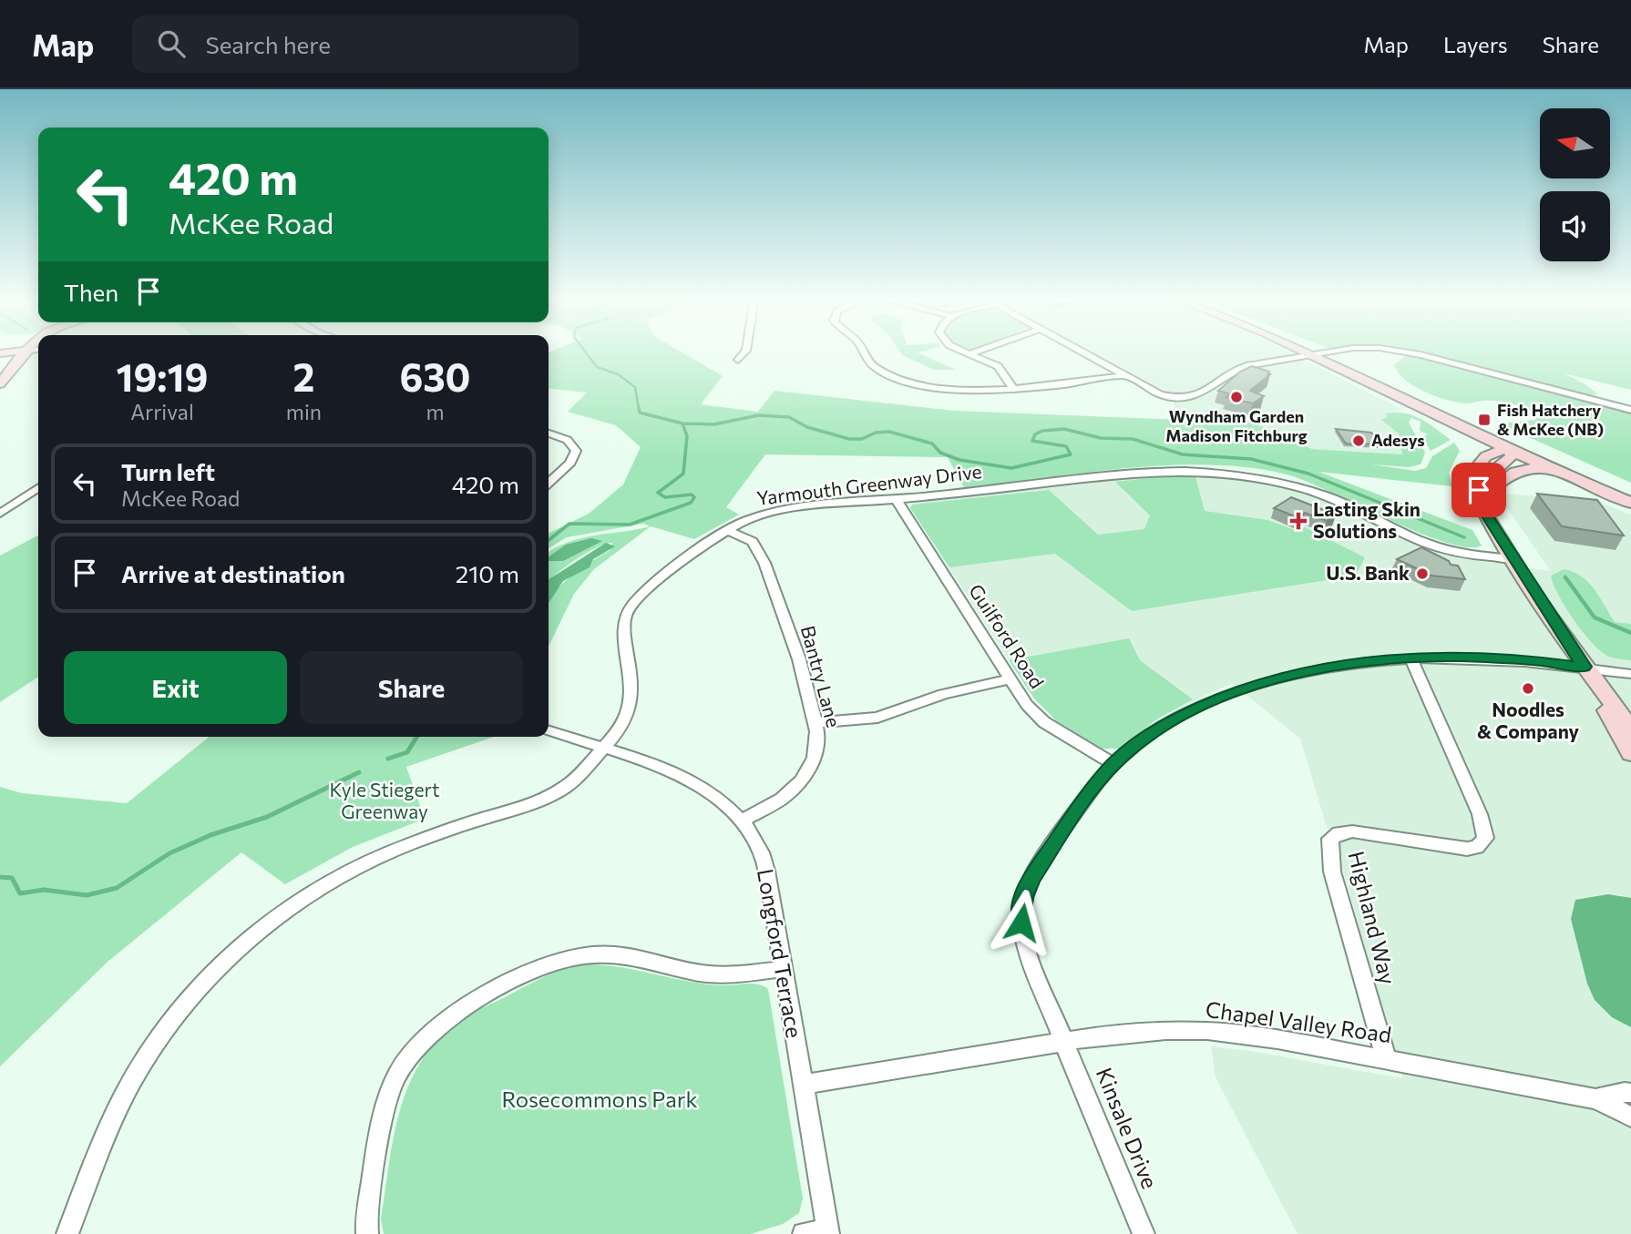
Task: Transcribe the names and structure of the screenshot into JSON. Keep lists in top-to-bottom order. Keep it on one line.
{"streets":{"street":["Yarmouth Greenway Drive","Guilford Road","Bantry Lane","Highland Way","Longford Terrace","Chapel Valley Road","Kinsale Drive"]},"crossings":[["Yarmouth Greenway Drive","Guilford Road"],["Yarmouth Greenway Drive","Bantry Lane"],["Yarmouth Greenway Drive","Longford Terrace"],["Guilford Road","Kinsale Drive"],["Bantry Lane","Longford Terrace"],["Highland Way","Chapel Valley Road"],["Highland Way","Kinsale Drive"],["Longford Terrace","Chapel Valley Road"],["Chapel Valley Road","Kinsale Drive"]],"parks":["Kyle Stiegert Greenway","Rosecommons Park"],"places":{"other":["Wyndham Garden Madison Fitchburg","Adesys","U.S. Bank","Noodles & Company"],"transit":["Fish Hatchery & McKee (NB)"],"health":["Lasting Skin Solutions"]},"north":"left","page":{"header":"Map","search":"Search here","nav":["Map","Layers","Share"],"turn":["420 m","McKee Road"],"then":"Then","eta":["19:19","Arrival","2","min","630","m"],"list":[{"name":"Turn left","note":"McKee Road","value":"420 m"},{"name":"Arrive at destination","value":"210 m"}],"buttons":["Exit","Share"]}}
